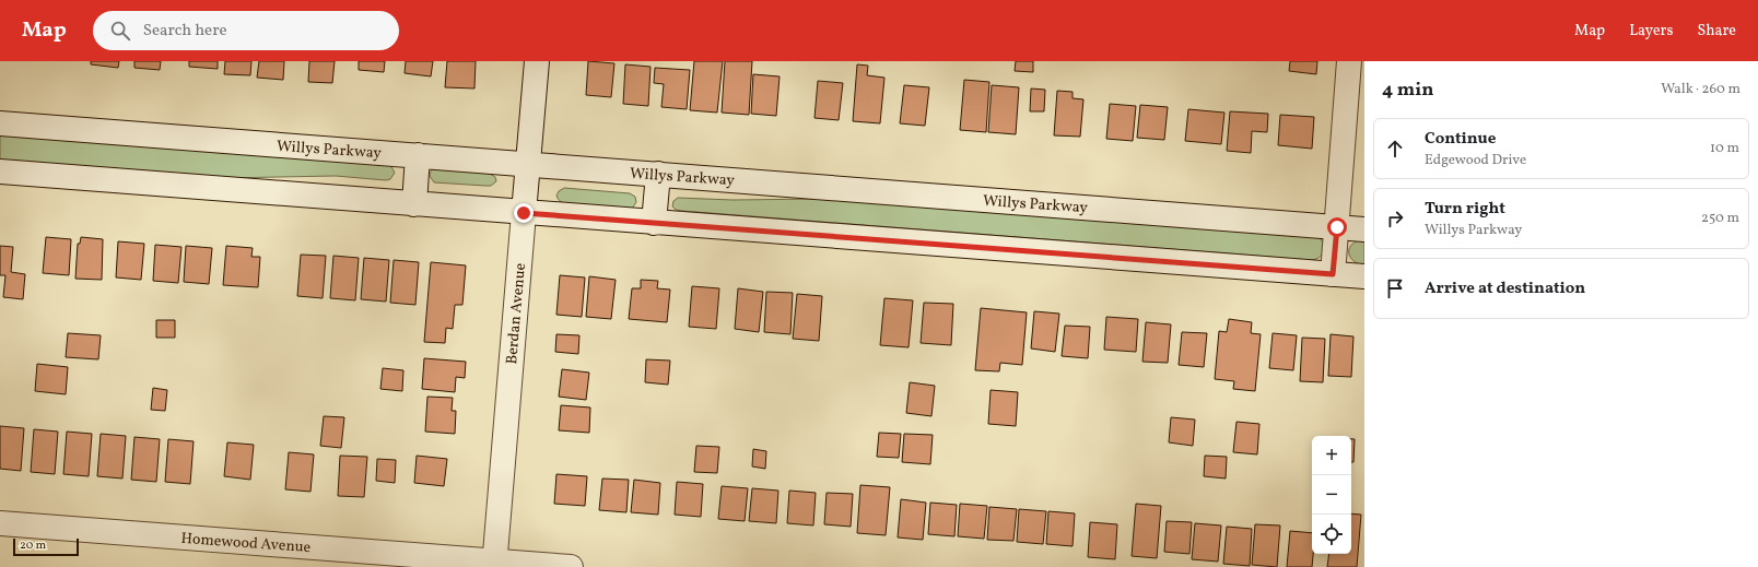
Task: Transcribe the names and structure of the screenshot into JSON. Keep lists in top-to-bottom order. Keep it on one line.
{"streets":{"main road":["Willys Parkway","Berdan Avenue","Homewood Avenue"]},"crossings":[["Willys Parkway","Berdan Avenue"],["Berdan Avenue","Homewood Avenue"]],"scale_bar":"20 m","page":{"header":"Map","search":"Search here","nav":["Map","Layers","Share"],"heading":["4 min","Walk · 260 m"],"list":[["Continue","Edgewood Drive","10 m"],["Turn right","Willys Parkway","250 m"],"Arrive at destination"],"map_buttons":["+","−"],"scale":"20 m"}}
